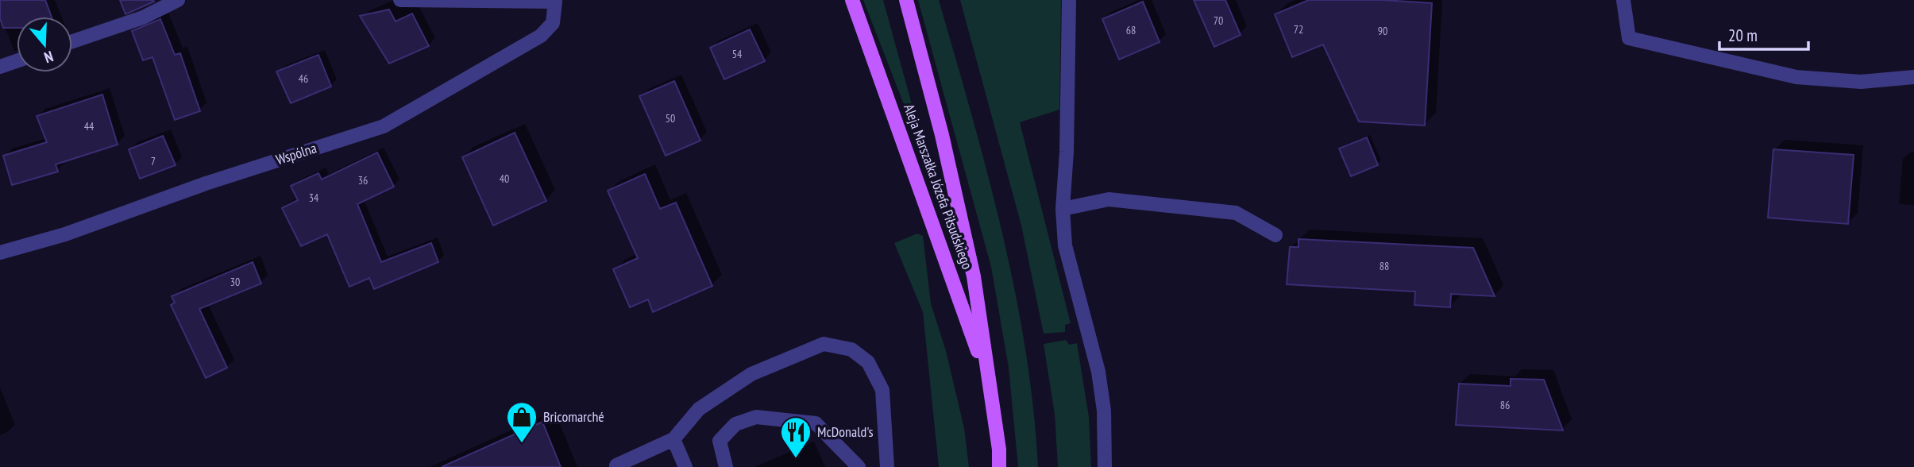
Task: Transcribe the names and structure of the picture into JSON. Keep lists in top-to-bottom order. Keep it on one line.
{"streets":{"main road":["Aleja Marszałka Józefa Piłsudskiego"],"street":["Wspólna"]},"places":{"shop":["Bricomarché"],"restaurant":["McDonald's"]},"house_numbers":["70","72","68","90","54","46","50","44","7","40","36","34","88","30","86"],"scale_bar":"20 m","north":"bottom"}
